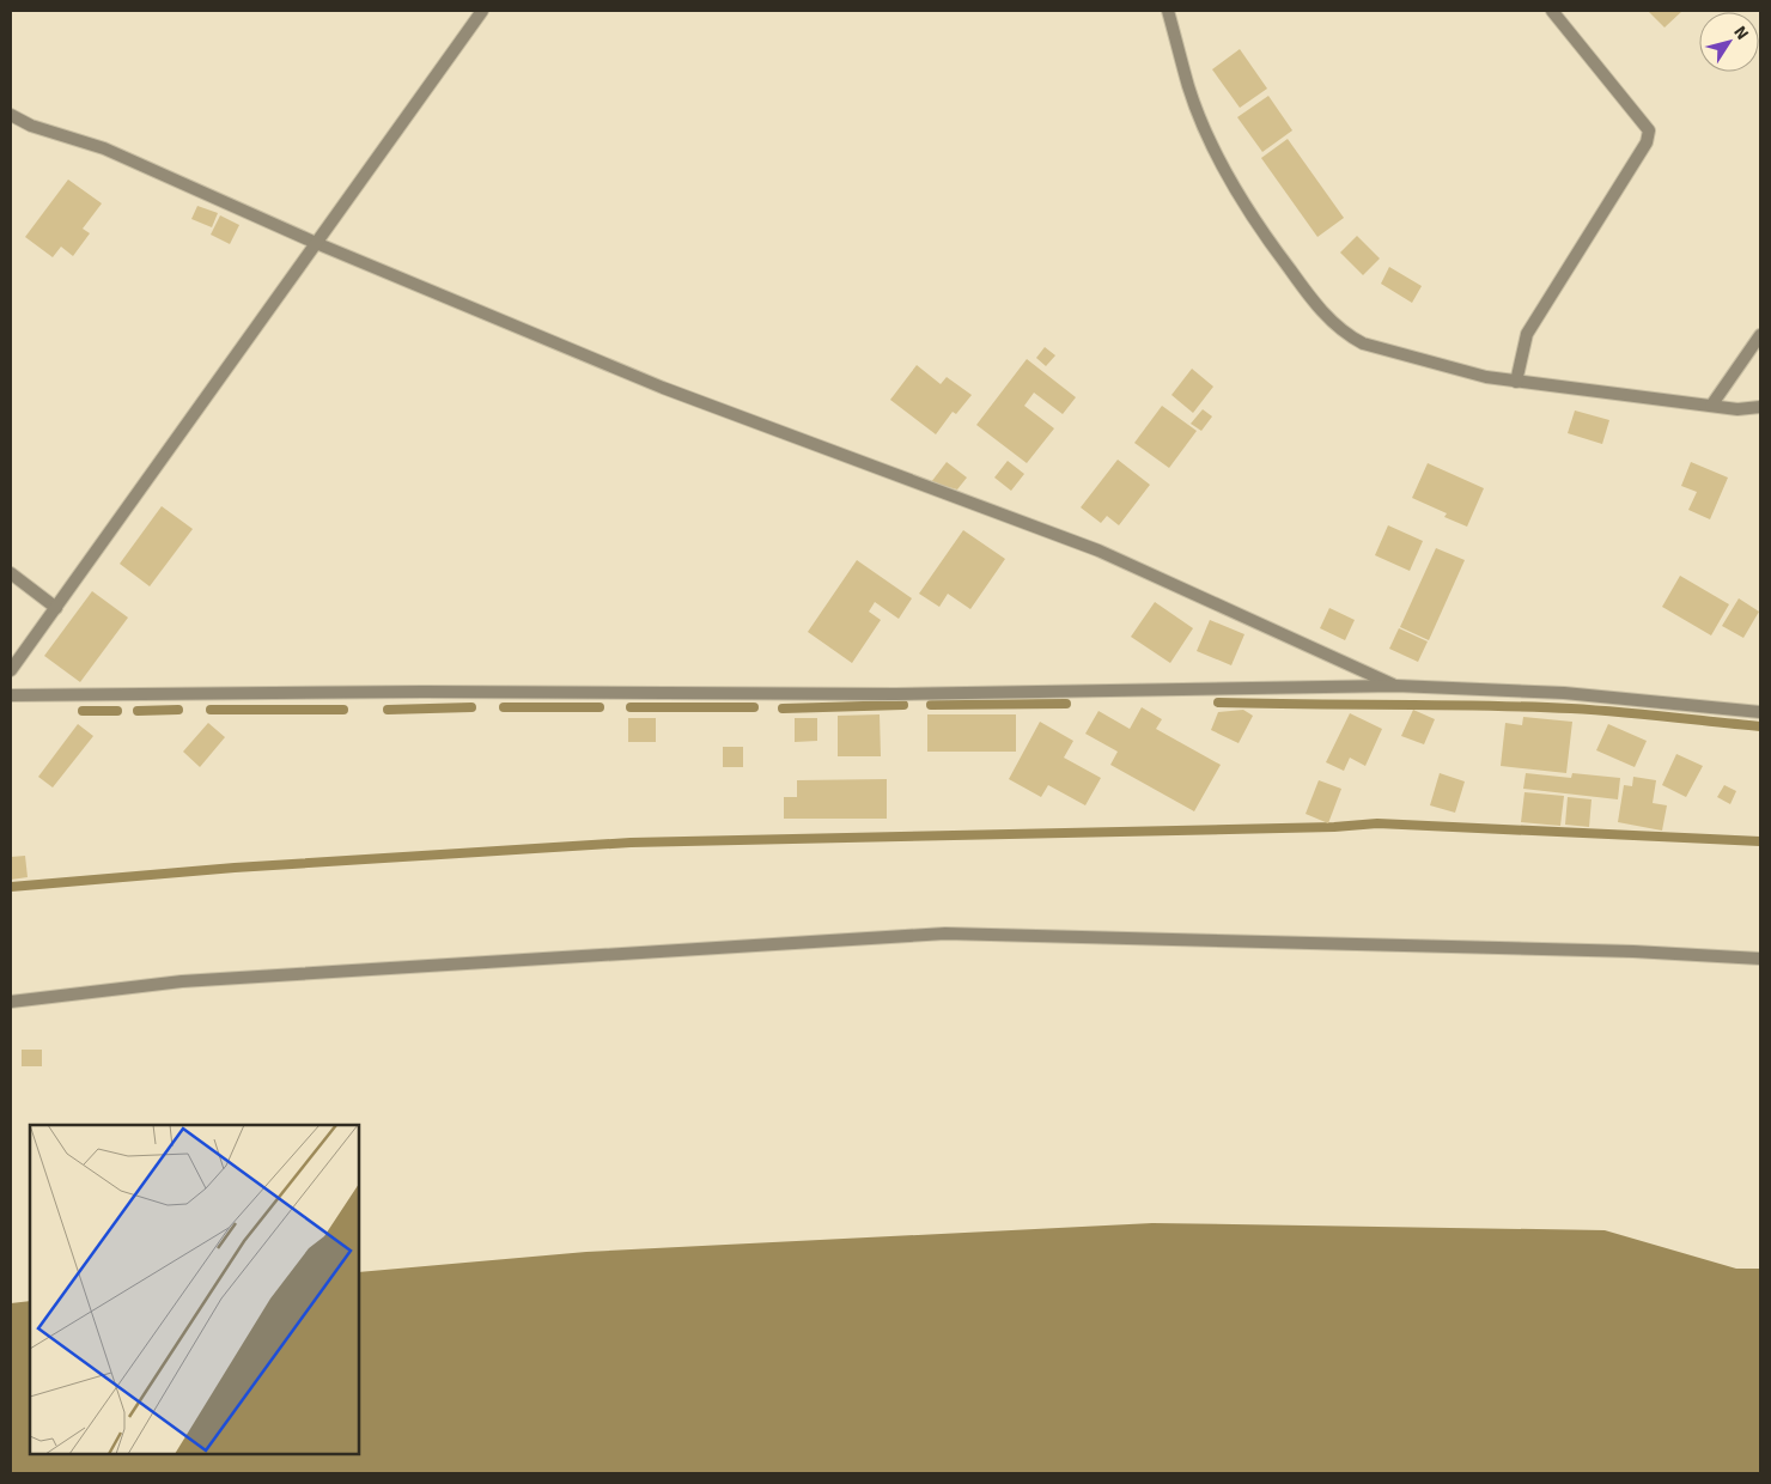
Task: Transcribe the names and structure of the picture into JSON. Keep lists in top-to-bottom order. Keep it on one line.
{"north":"top right"}
